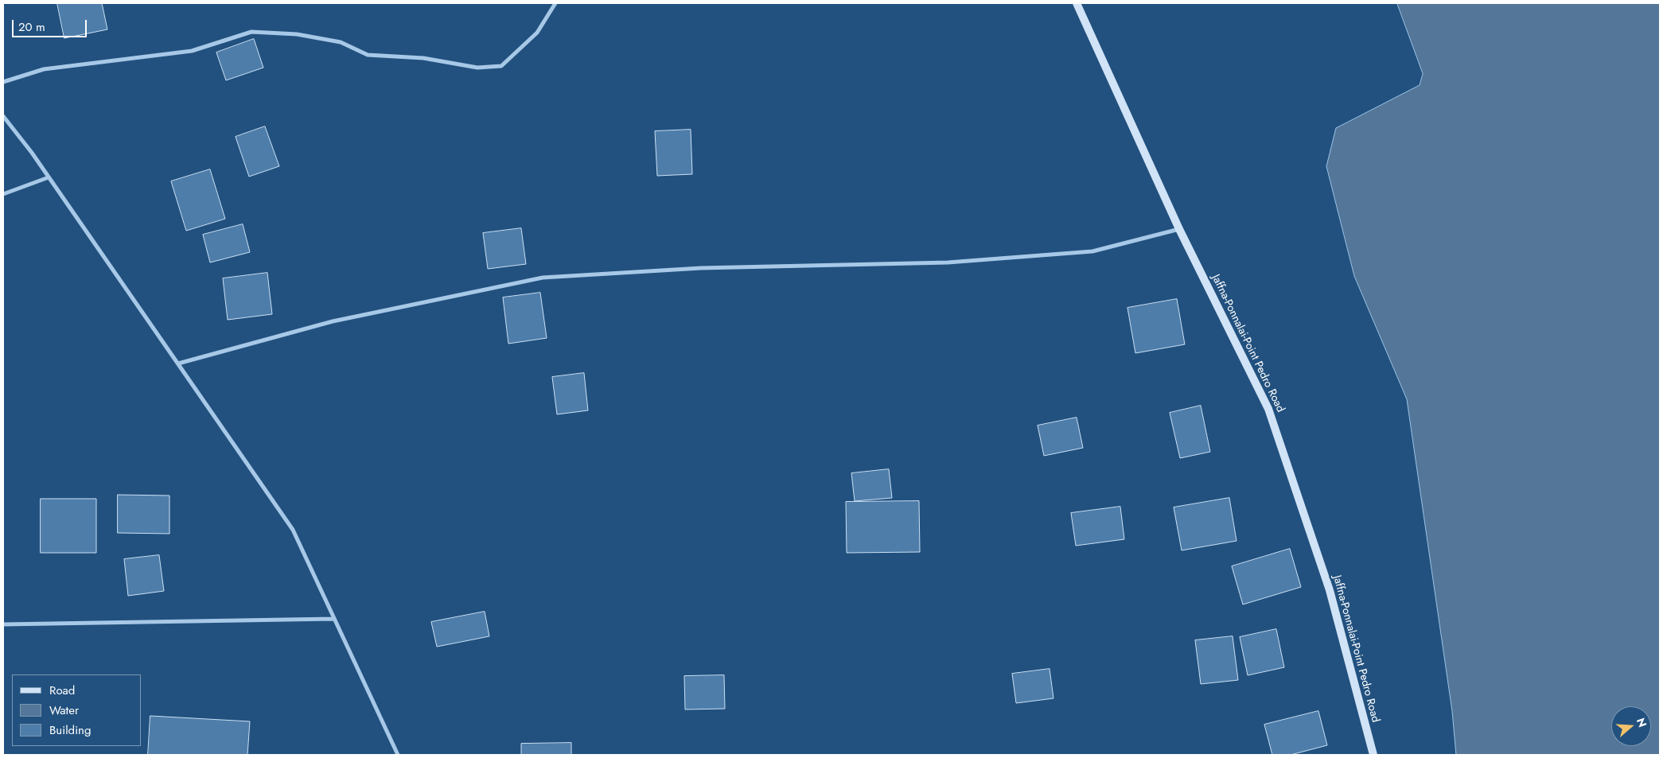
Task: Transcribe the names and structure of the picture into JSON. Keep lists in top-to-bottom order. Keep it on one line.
{"streets":{"main road":["Jaffna-Ponnalai-Point Pedro Road"]},"legend":["Road","Water","Building"],"scale_bar":"20 m","north":"right"}
